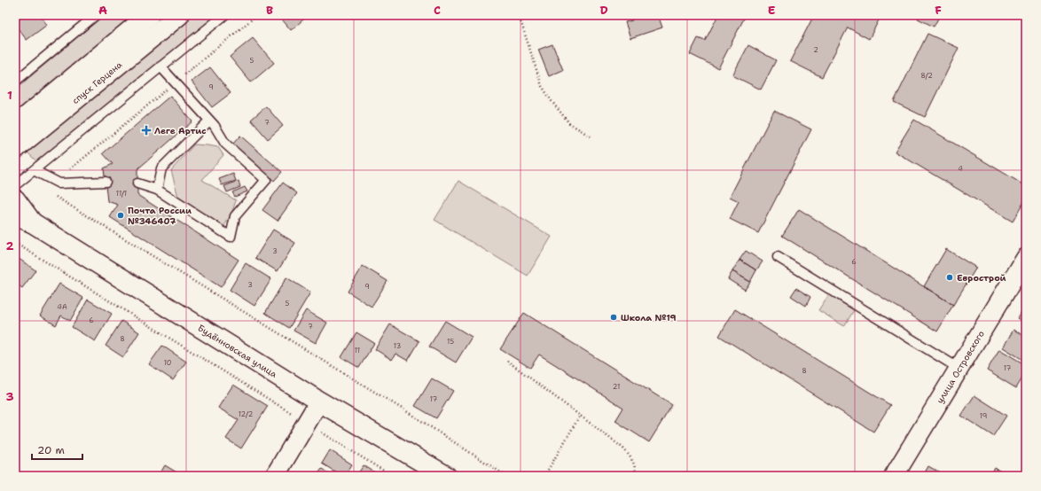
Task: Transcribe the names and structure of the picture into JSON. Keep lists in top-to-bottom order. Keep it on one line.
{"streets":{"street":["спуск Герцена","Будённовская улица","улица Островского"]},"places":{"health":["Леге Артис"],"other":["Почта России №346407","Еврострой","Школа №19"]},"house_numbers":["2","5","8/2","9","7","4","11/1","3","6","3","9","5","4А","6","7","8","15","13","11","10","17","8","21","17","12/2","19"],"scale_bar":"20 m","grid":{"columns":["A","B","C","D","E","F"],"rows":["1","2","3"]}}
